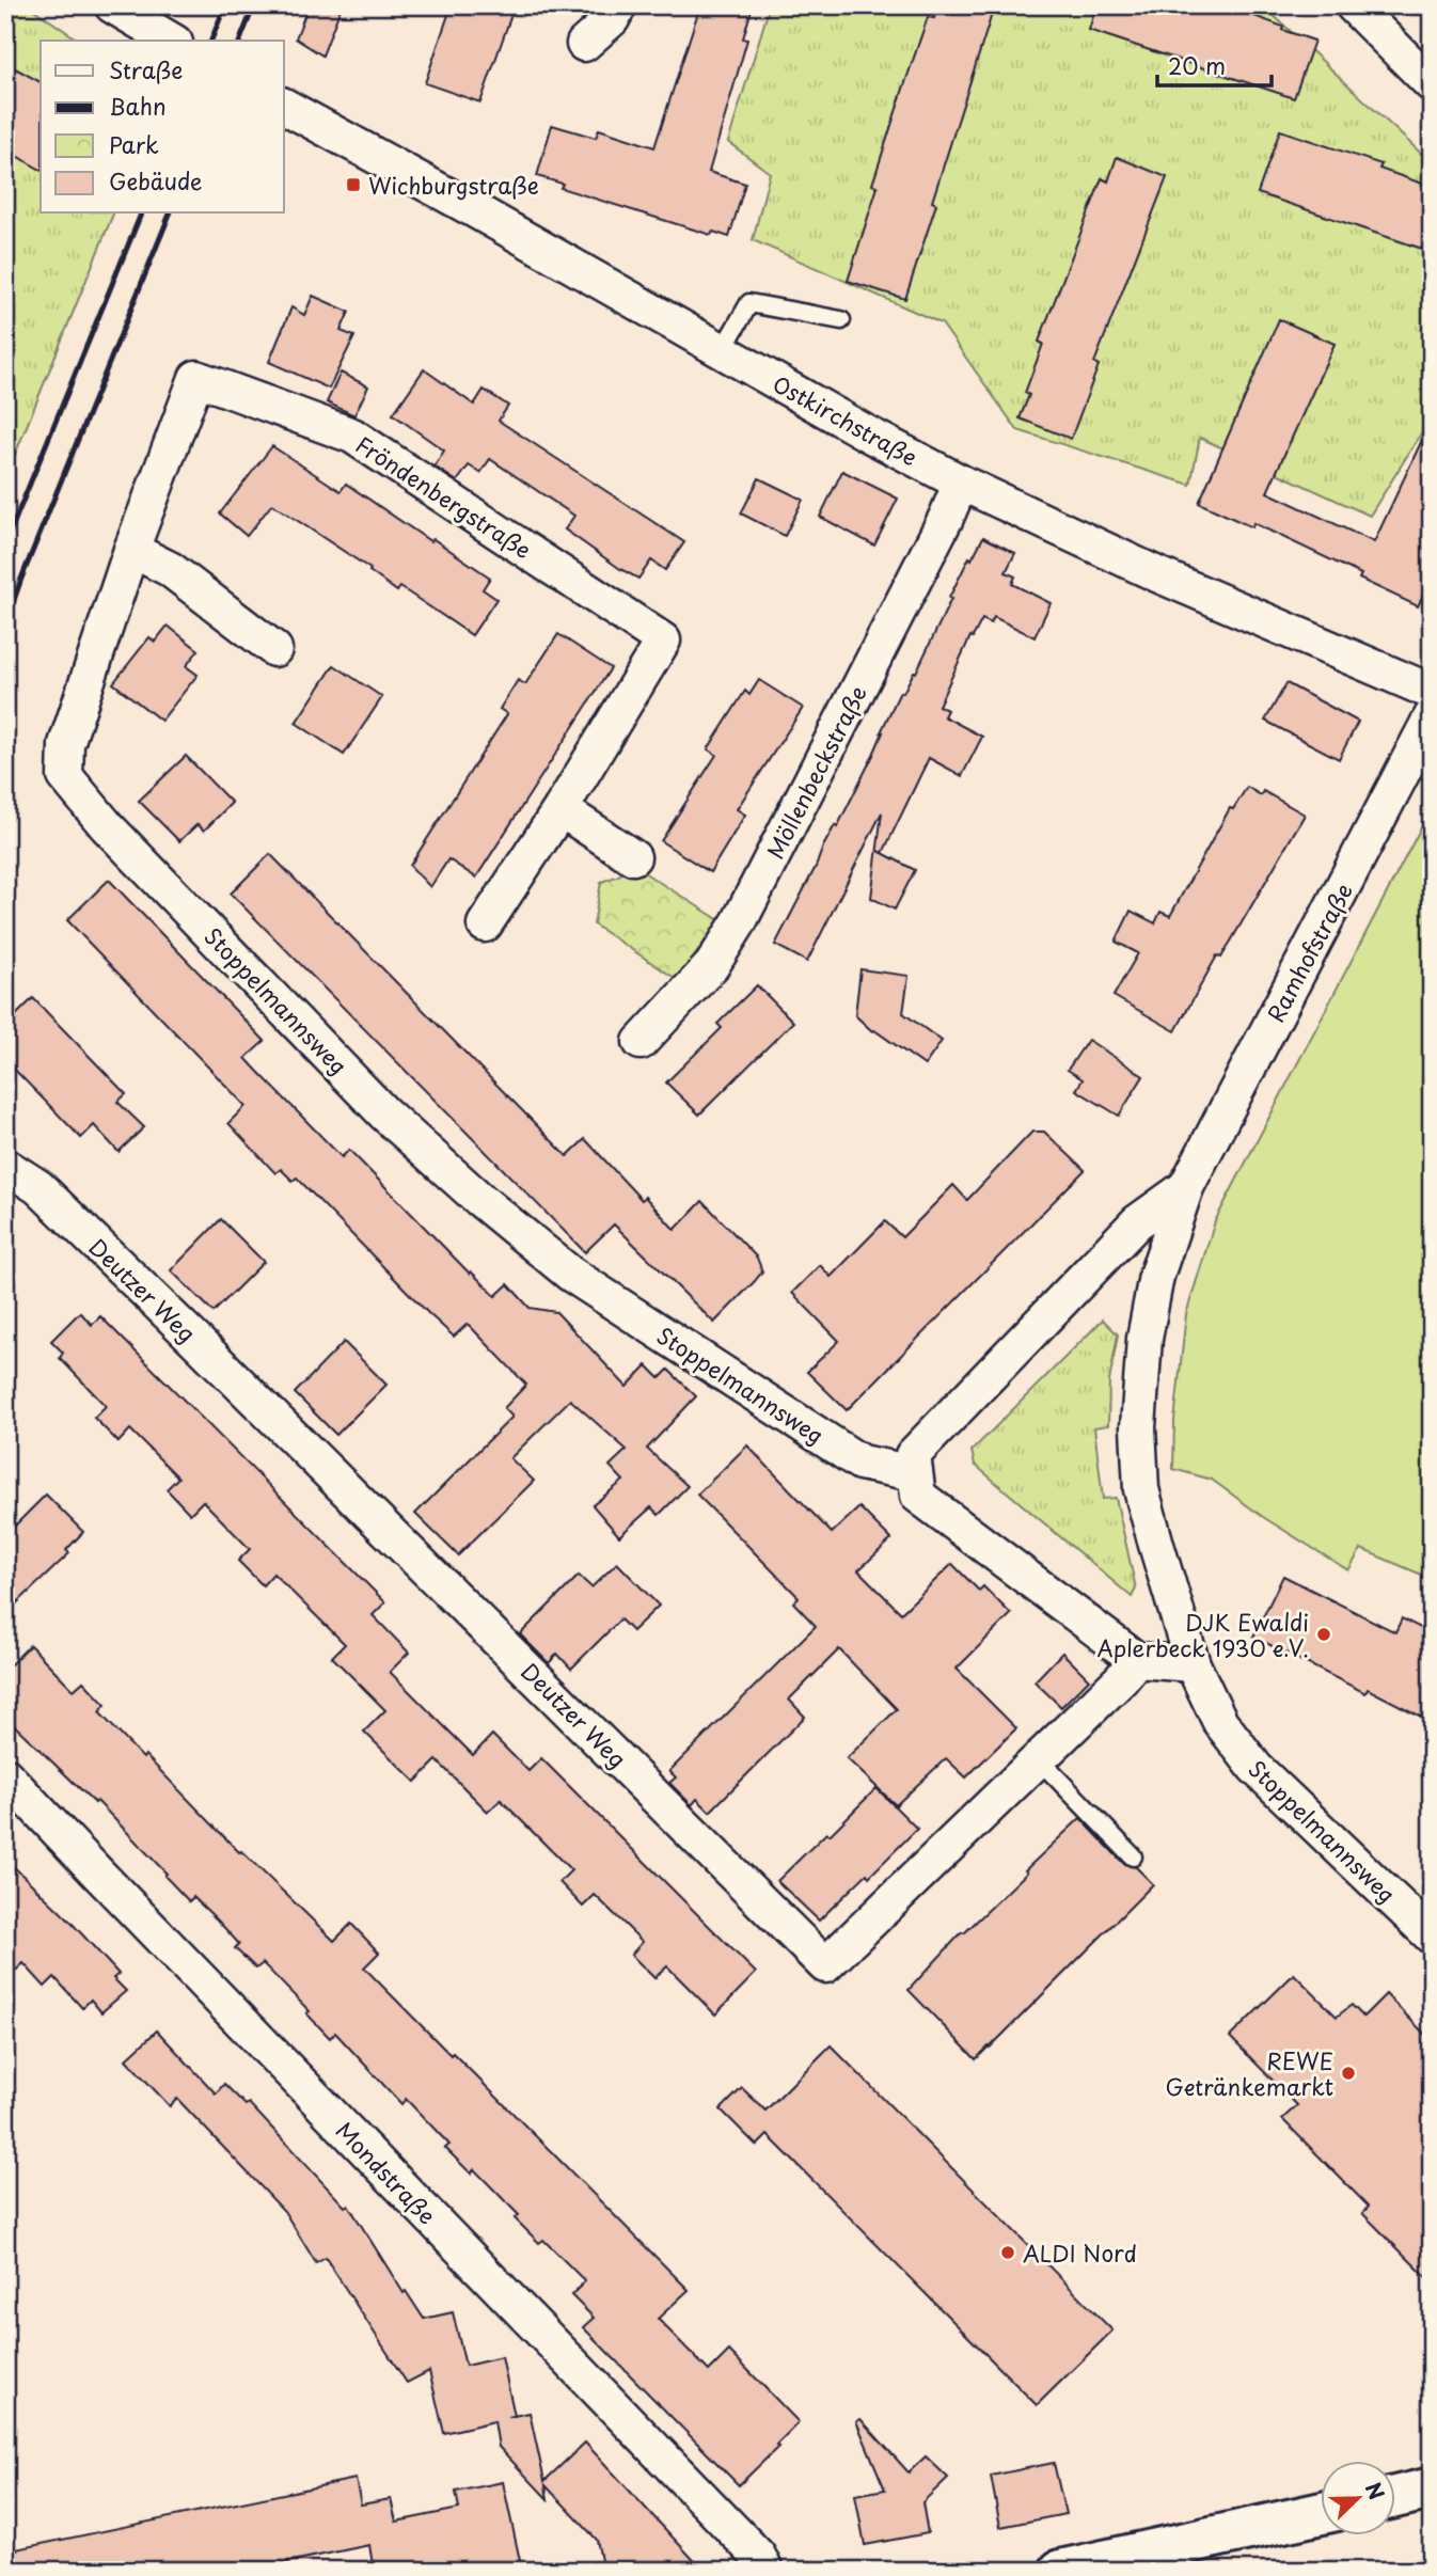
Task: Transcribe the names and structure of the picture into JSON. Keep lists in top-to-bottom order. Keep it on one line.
{"streets":{"street":["Ostkirchstraße","Fröndenbergstraße","Möllenbeckstraße","Ramhofstraße","Stoppelmannsweg","Deutzer Weg","Mondstraße"]},"crossings":[["Ostkirchstraße","Möllenbeckstraße"],["Fröndenbergstraße","Stoppelmannsweg"],["Ramhofstraße","Stoppelmannsweg"]],"places":{"transit":["Wichburgstraße"],"other":["DJK Ewaldi Aplerbeck 1930 e.V.","REWE Getränkemarkt","ALDI Nord"]},"legend":["Straße","Bahn","Park","Gebäude"],"scale_bar":"20 m","north":"top right"}
